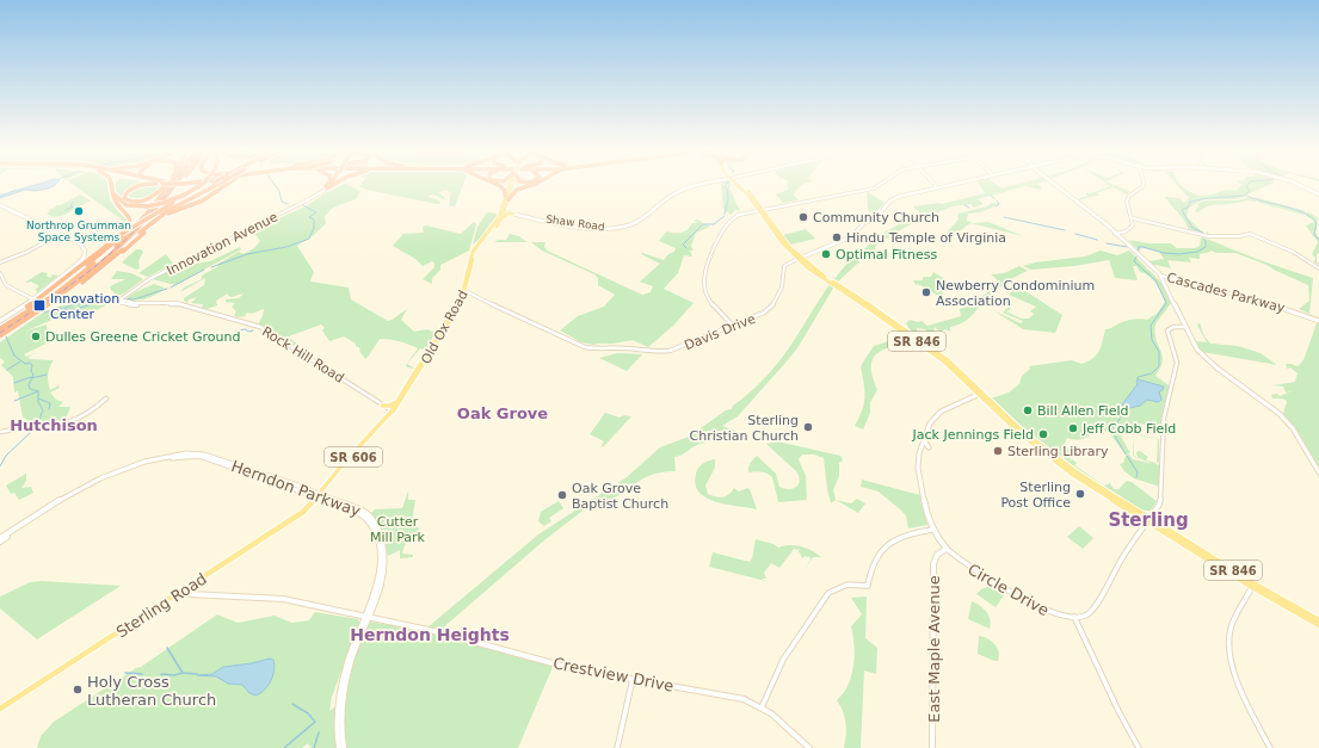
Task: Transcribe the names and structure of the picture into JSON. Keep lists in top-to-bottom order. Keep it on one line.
{"streets":{"main road":["Shaw Road","Cascades Parkway","Old Ox Road","Davis Drive","SR 846","SR 606","Herndon Parkway","Sterling Road","East Maple Avenue","Crestview Drive"],"street":["Innovation Avenue","Rock Hill Road","Circle Drive"]},"crossings":[["Shaw Road","Old Ox Road"],["Innovation Avenue","Rock Hill Road"],["Old Ox Road","Davis Drive"],["Old Ox Road","Rock Hill Road"],["Old Ox Road","Sterling Road"],["Davis Drive","SR 846"],["Herndon Parkway","Sterling Road"],["Herndon Parkway","Crestview Drive"],["Circle Drive","East Maple Avenue"],["Sterling Road","Crestview Drive"]],"districts":["Oak Grove","Hutchison","Sterling","Herndon Heights"],"parks":["Cutter Mill Park"],"places":{"other":["Northrop Grumman Space Systems","Community Church","Hindu Temple of Virginia","Optimal Fitness","Newberry Condominium Association","Dulles Greene Cricket Ground","Bill Allen Field","Sterling Christian Church","Jeff Cobb Field","Jack Jennings Field","Sterling Library","Sterling Post Office","Oak Grove Baptist Church","Holy Cross Lutheran Church"],"transit":["Innovation Center"]}}
